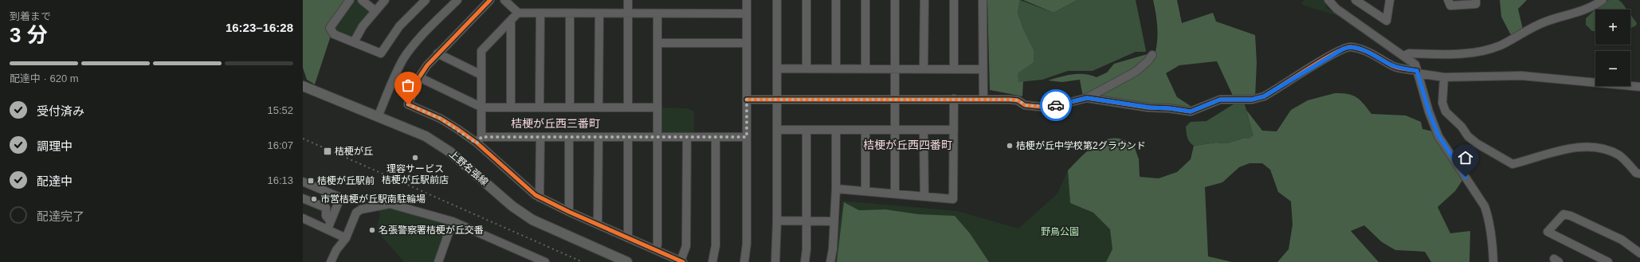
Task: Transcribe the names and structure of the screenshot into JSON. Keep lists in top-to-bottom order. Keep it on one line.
{"streets":{"main road":["上野名張線"]},"districts":["桔梗が丘西三番町","桔梗が丘西四番町"],"parks":["野鳥公園"],"places":{"other":["桔梗が丘中学校第2グラウンド","理容サービス 桔梗が丘駅前店","市営桔梗が丘駅南駐輪場","名張警察署桔梗が丘交番"],"transit":["桔梗が丘","桔梗が丘駅前"]},"page":{"heading":["3 分","到着まで","16:23–16:28"],"map_buttons":["+","−"],"bar":"配達中 · 620 m","list":[["受付済み","15:52"],["調理中","16:07"],["配達中","16:13"],"配達完了"]}}
